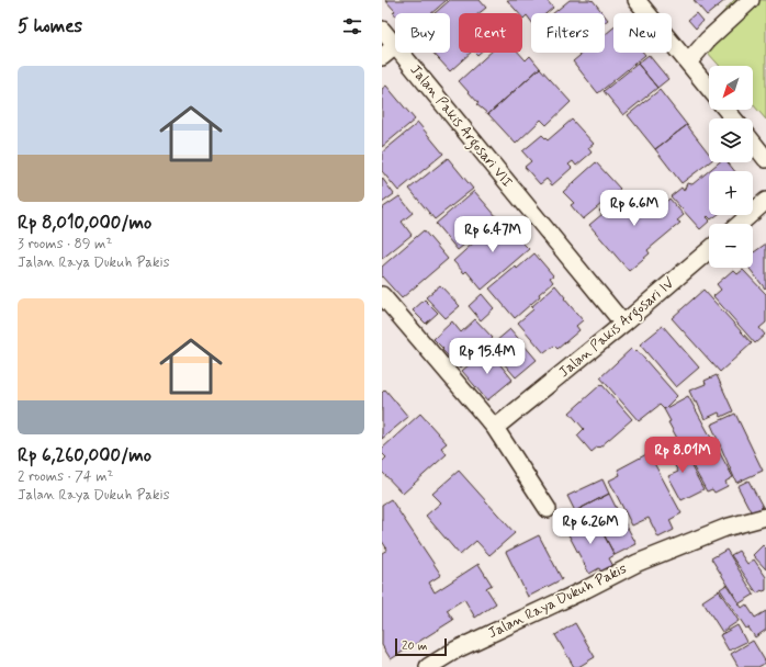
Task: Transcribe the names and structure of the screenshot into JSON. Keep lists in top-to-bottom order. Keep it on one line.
{"streets":{"street":["Jalan Pakis Argosari VII","Jalan Pakis Argosari IV","Jalan Raya Dukuh Pakis"]},"crossings":[["Jalan Pakis Argosari VII","Jalan Pakis Argosari IV"]],"scale_bar":"20 m","north":"bottom left","page":{"heading":"5 homes","chip":["Buy","Rent","Filters","New"],"list":[{"name":"Rp 8,010,000/mo","note":"3 rooms · 89 m² · Jalan Raya Dukuh Pakis"},{"name":"Rp 6,260,000/mo","note":"2 rooms · 74 m² · Jalan Raya Dukuh Pakis"}],"map_buttons":["+","−"],"price":["Rp 6.6M","Rp 6.47M","Rp 15.4M","Rp 8.01M","Rp 6.26M"],"scale":"20 m"}}
